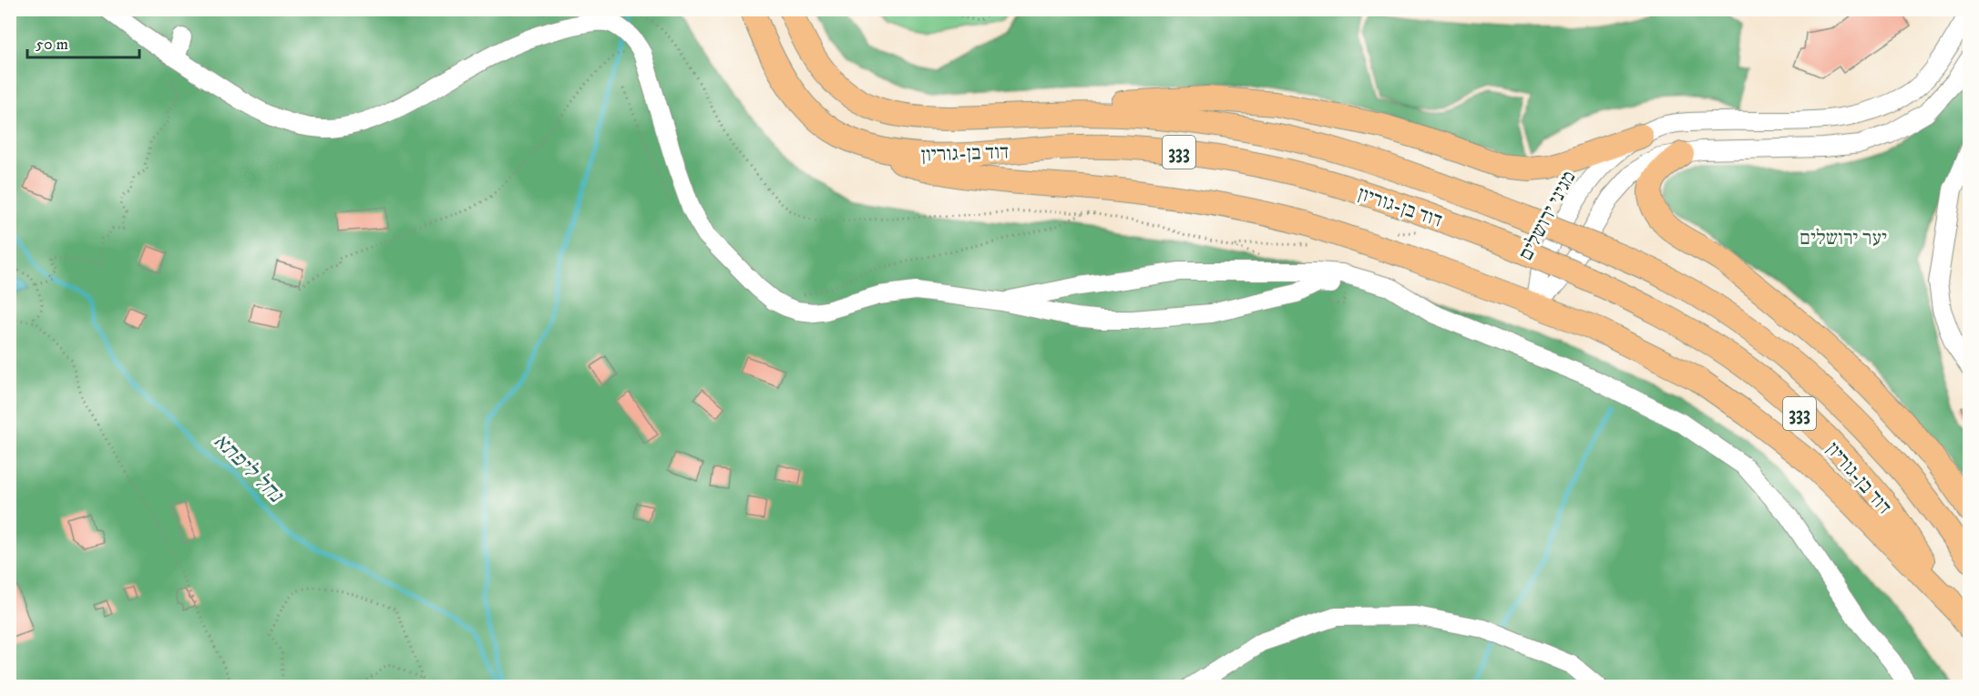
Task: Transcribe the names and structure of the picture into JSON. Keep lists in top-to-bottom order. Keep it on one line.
{"streets":{"main road":["דוד בן-גוריון","333"],"street":["מגיני ירושלים"]},"water":["נחל ליפתא"],"parks":["יער ירושלים"],"scale_bar":"50 m"}
